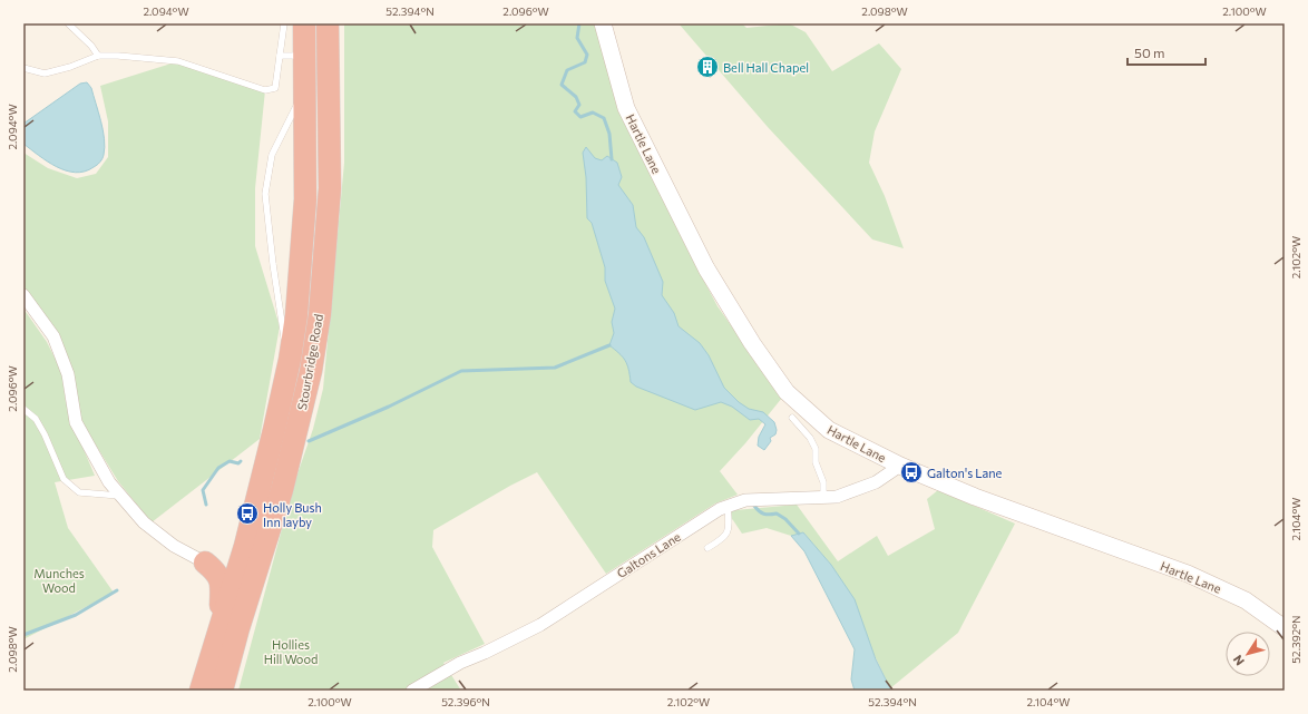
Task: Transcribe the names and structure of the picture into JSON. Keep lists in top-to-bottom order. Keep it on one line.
{"streets":{"highway":["Stourbridge Road"],"main road":["Hartle Lane"],"street":["Galtons Lane"]},"crossings":[["Hartle Lane","Galtons Lane"]],"parks":["Munches Wood","Hollies Hill Wood"],"places":{"building":["Bell Hall Chapel"],"bus stop":["Galton's Lane","Holly Bush Inn layby"]},"scale_bar":"50 m","north":"bottom left","coordinates":["2.094°W","52.394°N","2.096°W","2.098°W","2.100°W","2.102°W","2.104°W","52.392°N","52.396°N"]}
